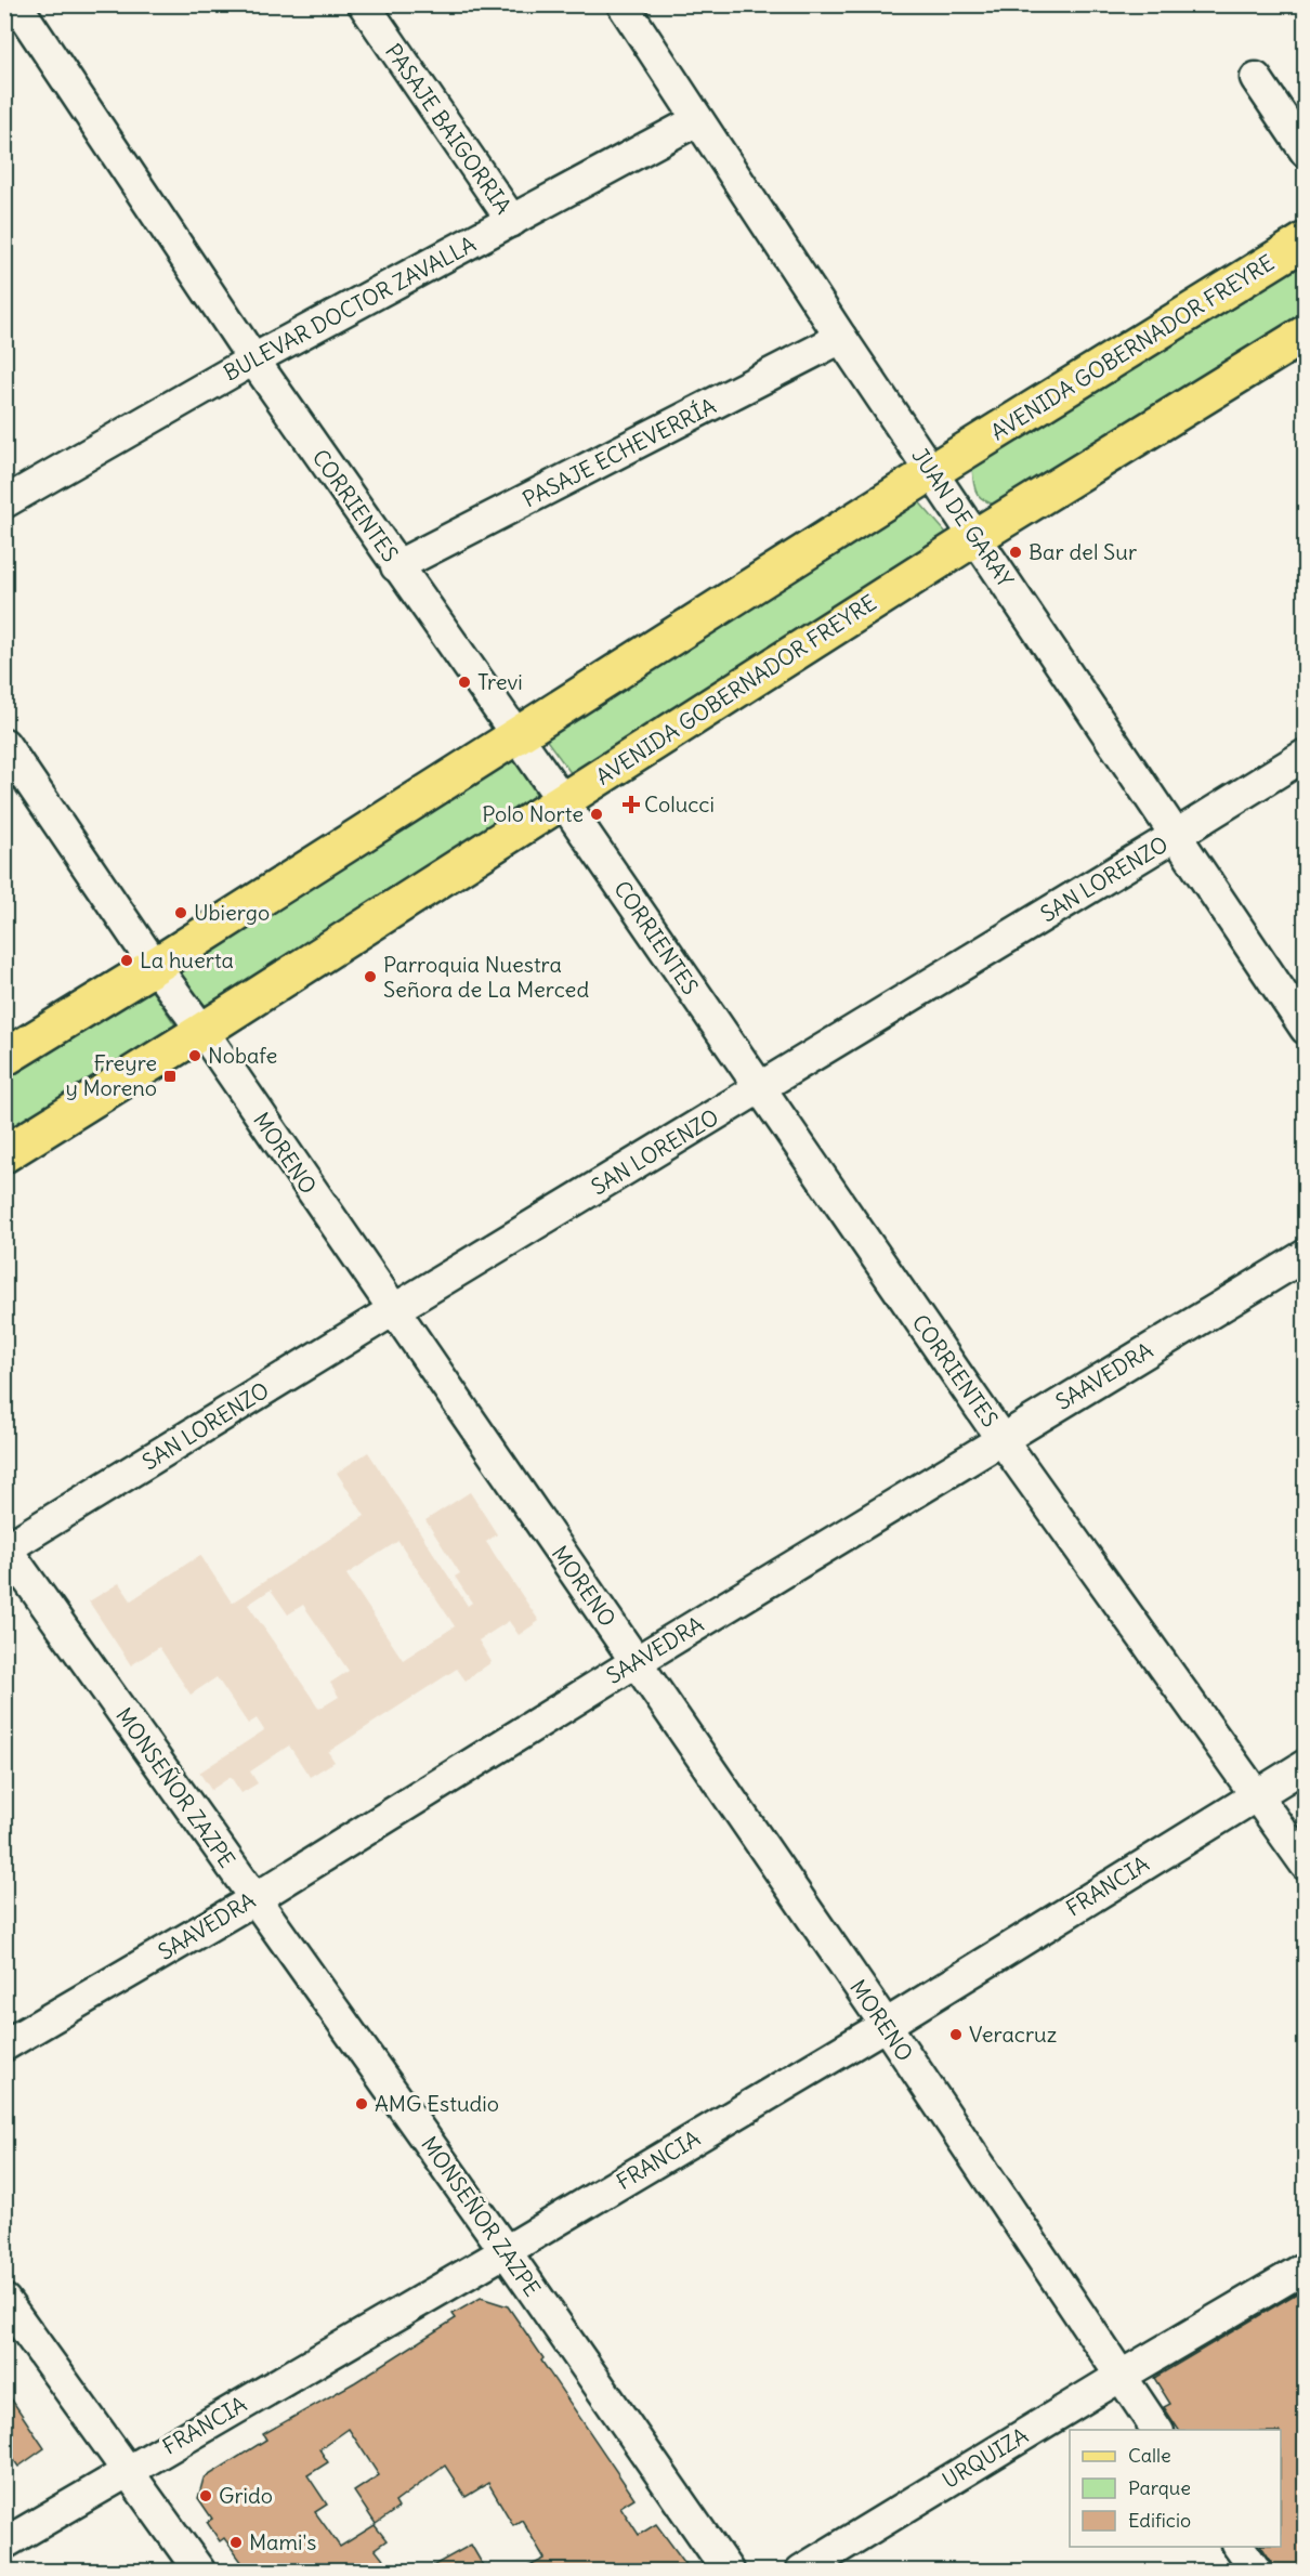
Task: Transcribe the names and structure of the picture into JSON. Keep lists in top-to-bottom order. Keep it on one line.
{"streets":{"main road":["AVENIDA GOBERNADOR FREYRE"],"street":["PASAJE BAIGORRIA","BULEVAR DOCTOR ZAVALLA","PASAJE ECHEVERRÍA","CORRIENTES","JUAN DE GARAY","SAN LORENZO","MORENO","SAAVEDRA","MONSEÑOR ZAZPE","FRANCIA","URQUIZA"]},"crossings":[["PASAJE BAIGORRIA","BULEVAR DOCTOR ZAVALLA"],["BULEVAR DOCTOR ZAVALLA","CORRIENTES"],["BULEVAR DOCTOR ZAVALLA","JUAN DE GARAY"],["AVENIDA GOBERNADOR FREYRE","CORRIENTES"],["AVENIDA GOBERNADOR FREYRE","JUAN DE GARAY"],["AVENIDA GOBERNADOR FREYRE","MORENO"],["PASAJE ECHEVERRÍA","CORRIENTES"],["PASAJE ECHEVERRÍA","JUAN DE GARAY"],["CORRIENTES","SAN LORENZO"],["CORRIENTES","SAAVEDRA"],["CORRIENTES","FRANCIA"],["JUAN DE GARAY","SAN LORENZO"],["SAN LORENZO","MORENO"],["SAN LORENZO","MONSEÑOR ZAZPE"],["MORENO","SAAVEDRA"],["MORENO","FRANCIA"],["MORENO","URQUIZA"],["SAAVEDRA","MONSEÑOR ZAZPE"],["MONSEÑOR ZAZPE","FRANCIA"]],"places":{"other":["Bar del Sur","Trevi","Polo Norte","Ubiergo","La huerta","Parroquia Nuestra Señora de La Merced","Nobafe","Veracruz","AMG Estudio","Grido","Mami's"],"health":["Colucci"],"transit":["Freyre y Moreno"]},"legend":["Calle","Parque","Edificio"]}
